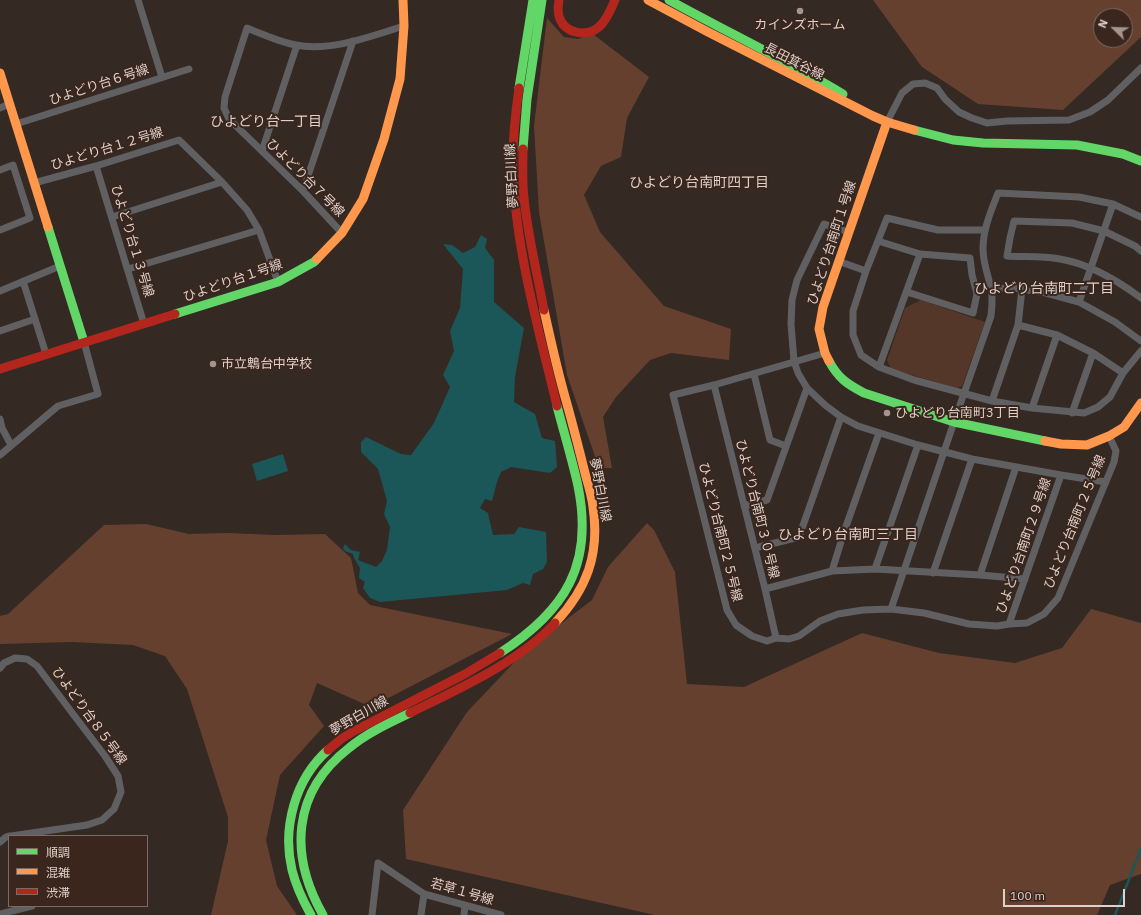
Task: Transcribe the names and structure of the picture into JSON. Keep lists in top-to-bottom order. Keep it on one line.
{"streets":{"street":["長田箕谷線","ひよどり台６号線","ひよどり台１２号線","夢野白川線","ひよどり台７号線","ひよどり台１３号線","ひよどり台南町１号線","ひよどり台１号線","ひよどり台南町３０号線","ひよどり台南町２５号線","ひよどり台南町２９号線","ひよどり台８５号線","若草１号線"]},"crossings":[["長田箕谷線","ひよどり台南町１号線"],["ひよどり台１２号線","ひよどり台１３号線"],["ひよどり台１２号線","ひよどり台１号線"],["ひよどり台７号線","ひよどり台１号線"],["ひよどり台１３号線","ひよどり台１号線"],["ひよどり台南町１号線","ひよどり台南町２５号線"],["ひよどり台南町３０号線","ひよどり台南町２５号線"],["ひよどり台南町２５号線","ひよどり台南町２９号線"]],"districts":["ひよどり台一丁目","ひよどり台南町四丁目","ひよどり台南町二丁目","ひよどり台南町三丁目"],"places":["カインズホーム","市立鵯台中学校","ひよどり台南町3丁目"],"legend":["順調","混雑","渋滞"],"scale_bar":"100 m","north":"top left"}
